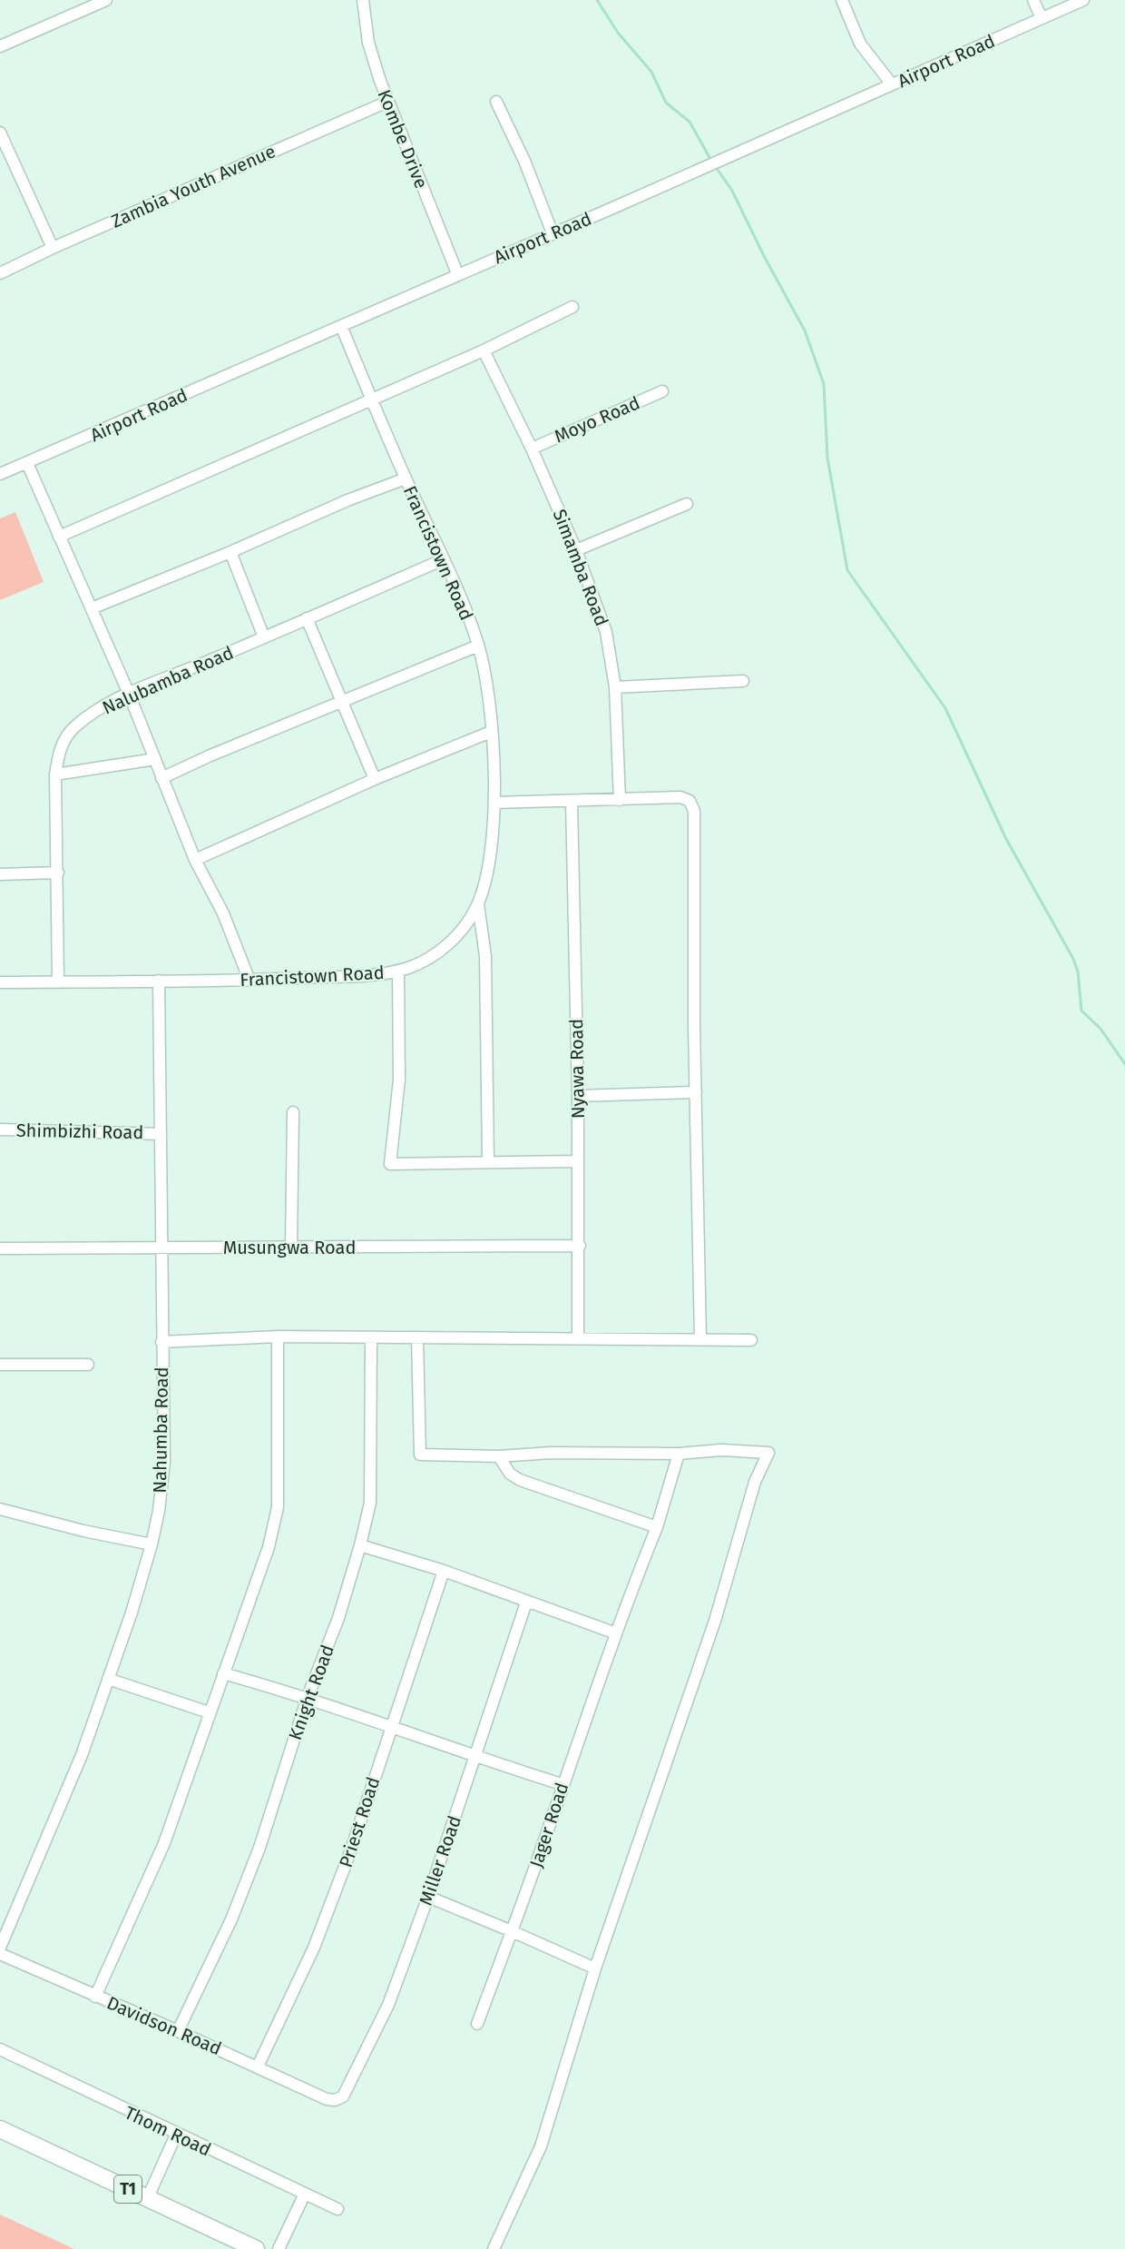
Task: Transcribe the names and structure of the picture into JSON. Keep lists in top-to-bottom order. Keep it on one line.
{"streets":{"highway":["T1"],"street":["Airport Road","Kombe Drive","Zambia Youth Avenue","Moyo Road","Francistown Road","Simamba Road","Nalubamba Road","Nyawa Road","Shimbizhi Road","Musungwa Road","Nahumba Road","Knight Road","Priest Road","Jager Road","Miller Road","Davidson Road","Thom Road"]},"crossings":[["Airport Road","Kombe Drive"],["Airport Road","Francistown Road"],["Kombe Drive","Zambia Youth Avenue"],["Moyo Road","Simamba Road"],["Francistown Road","Nalubamba Road"],["Francistown Road","Nahumba Road"],["Nyawa Road","Musungwa Road"],["Shimbizhi Road","Nahumba Road"],["Musungwa Road","Nahumba Road"],["Knight Road","Davidson Road"],["Priest Road","Davidson Road"],["Miller Road","Davidson Road"]]}
